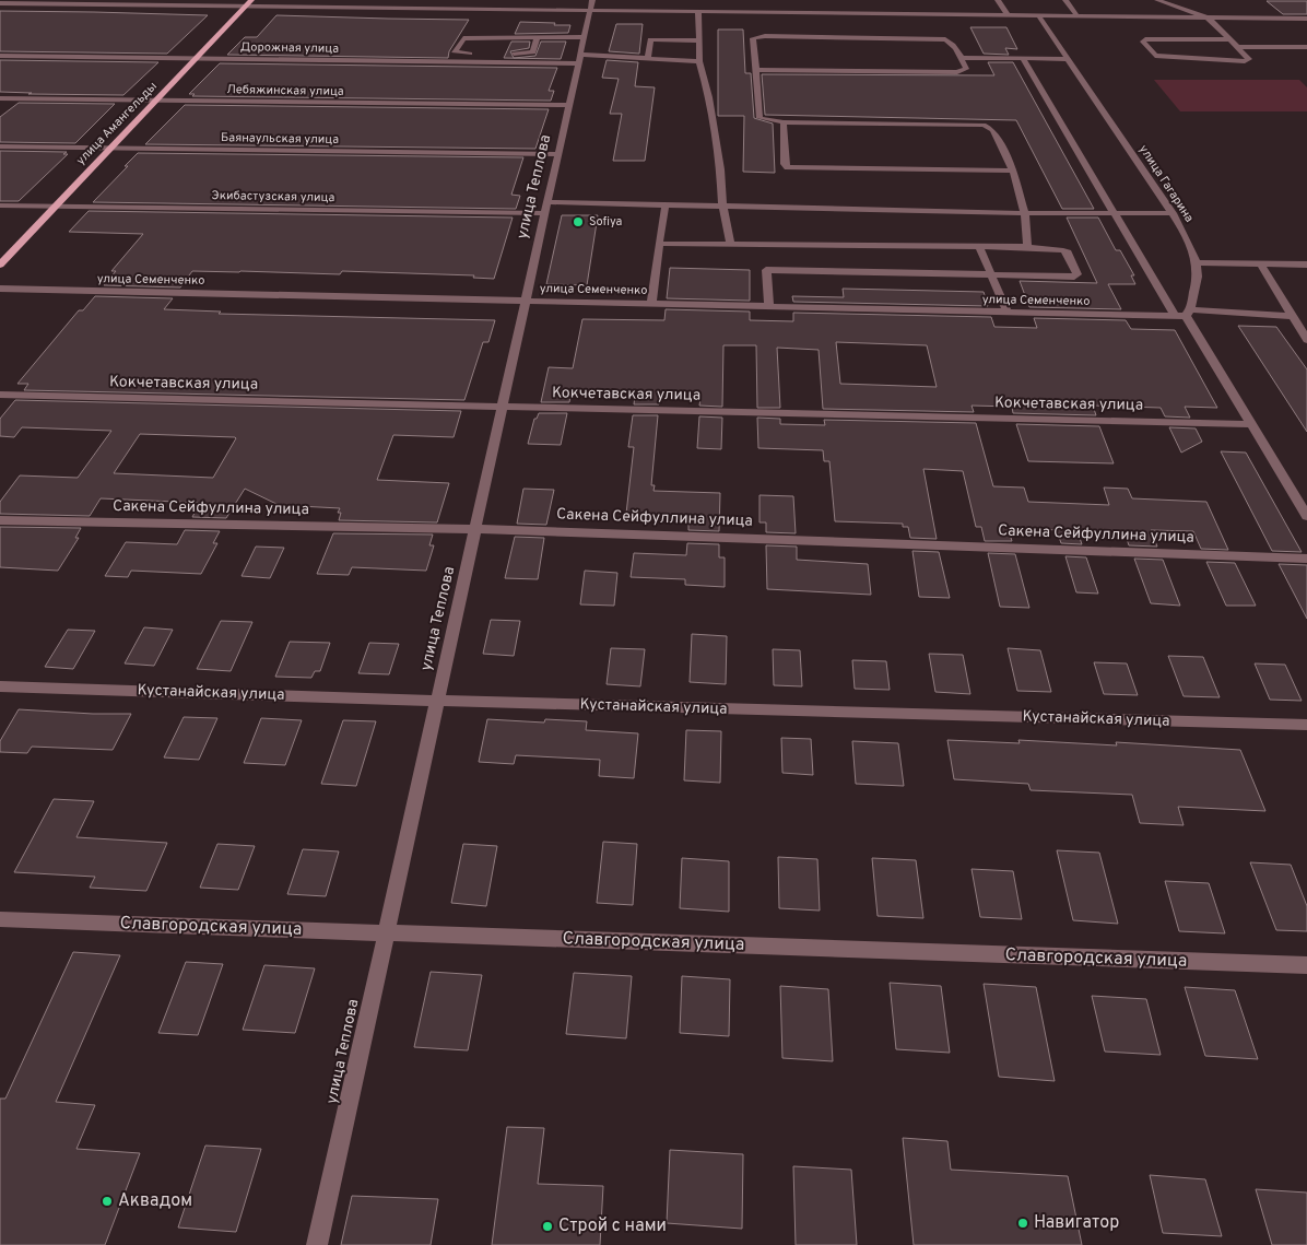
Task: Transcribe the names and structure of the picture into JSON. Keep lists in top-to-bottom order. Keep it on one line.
{"streets":{"main road":["улица Амангельды"],"street":["Дорожная улица","Лебяжинская улица","Баянаульская улица","улица Гагарина","улица Теплова","Экибастузская улица","улица Семенченко","Кокчетавская улица","Сакена Сейфуллина улица","Кустанайская улица","Славгородская улица"]},"crossings":[["Дорожная улица","улица Амангельды"],["Дорожная улица","улица Теплова"],["Лебяжинская улица","улица Амангельды"],["Лебяжинская улица","улица Теплова"],["улица Амангельды","Баянаульская улица"],["улица Амангельды","Экибастузская улица"],["Баянаульская улица","улица Теплова"],["улица Гагарина","Экибастузская улица"],["улица Гагарина","улица Семенченко"],["улица Теплова","Экибастузская улица"],["улица Теплова","улица Семенченко"],["улица Теплова","Кокчетавская улица"],["улица Теплова","Сакена Сейфуллина улица"],["улица Теплова","Кустанайская улица"],["улица Теплова","Славгородская улица"]],"places":["Sofiya","Аквадом","Навигатор","Строй с нами"]}
